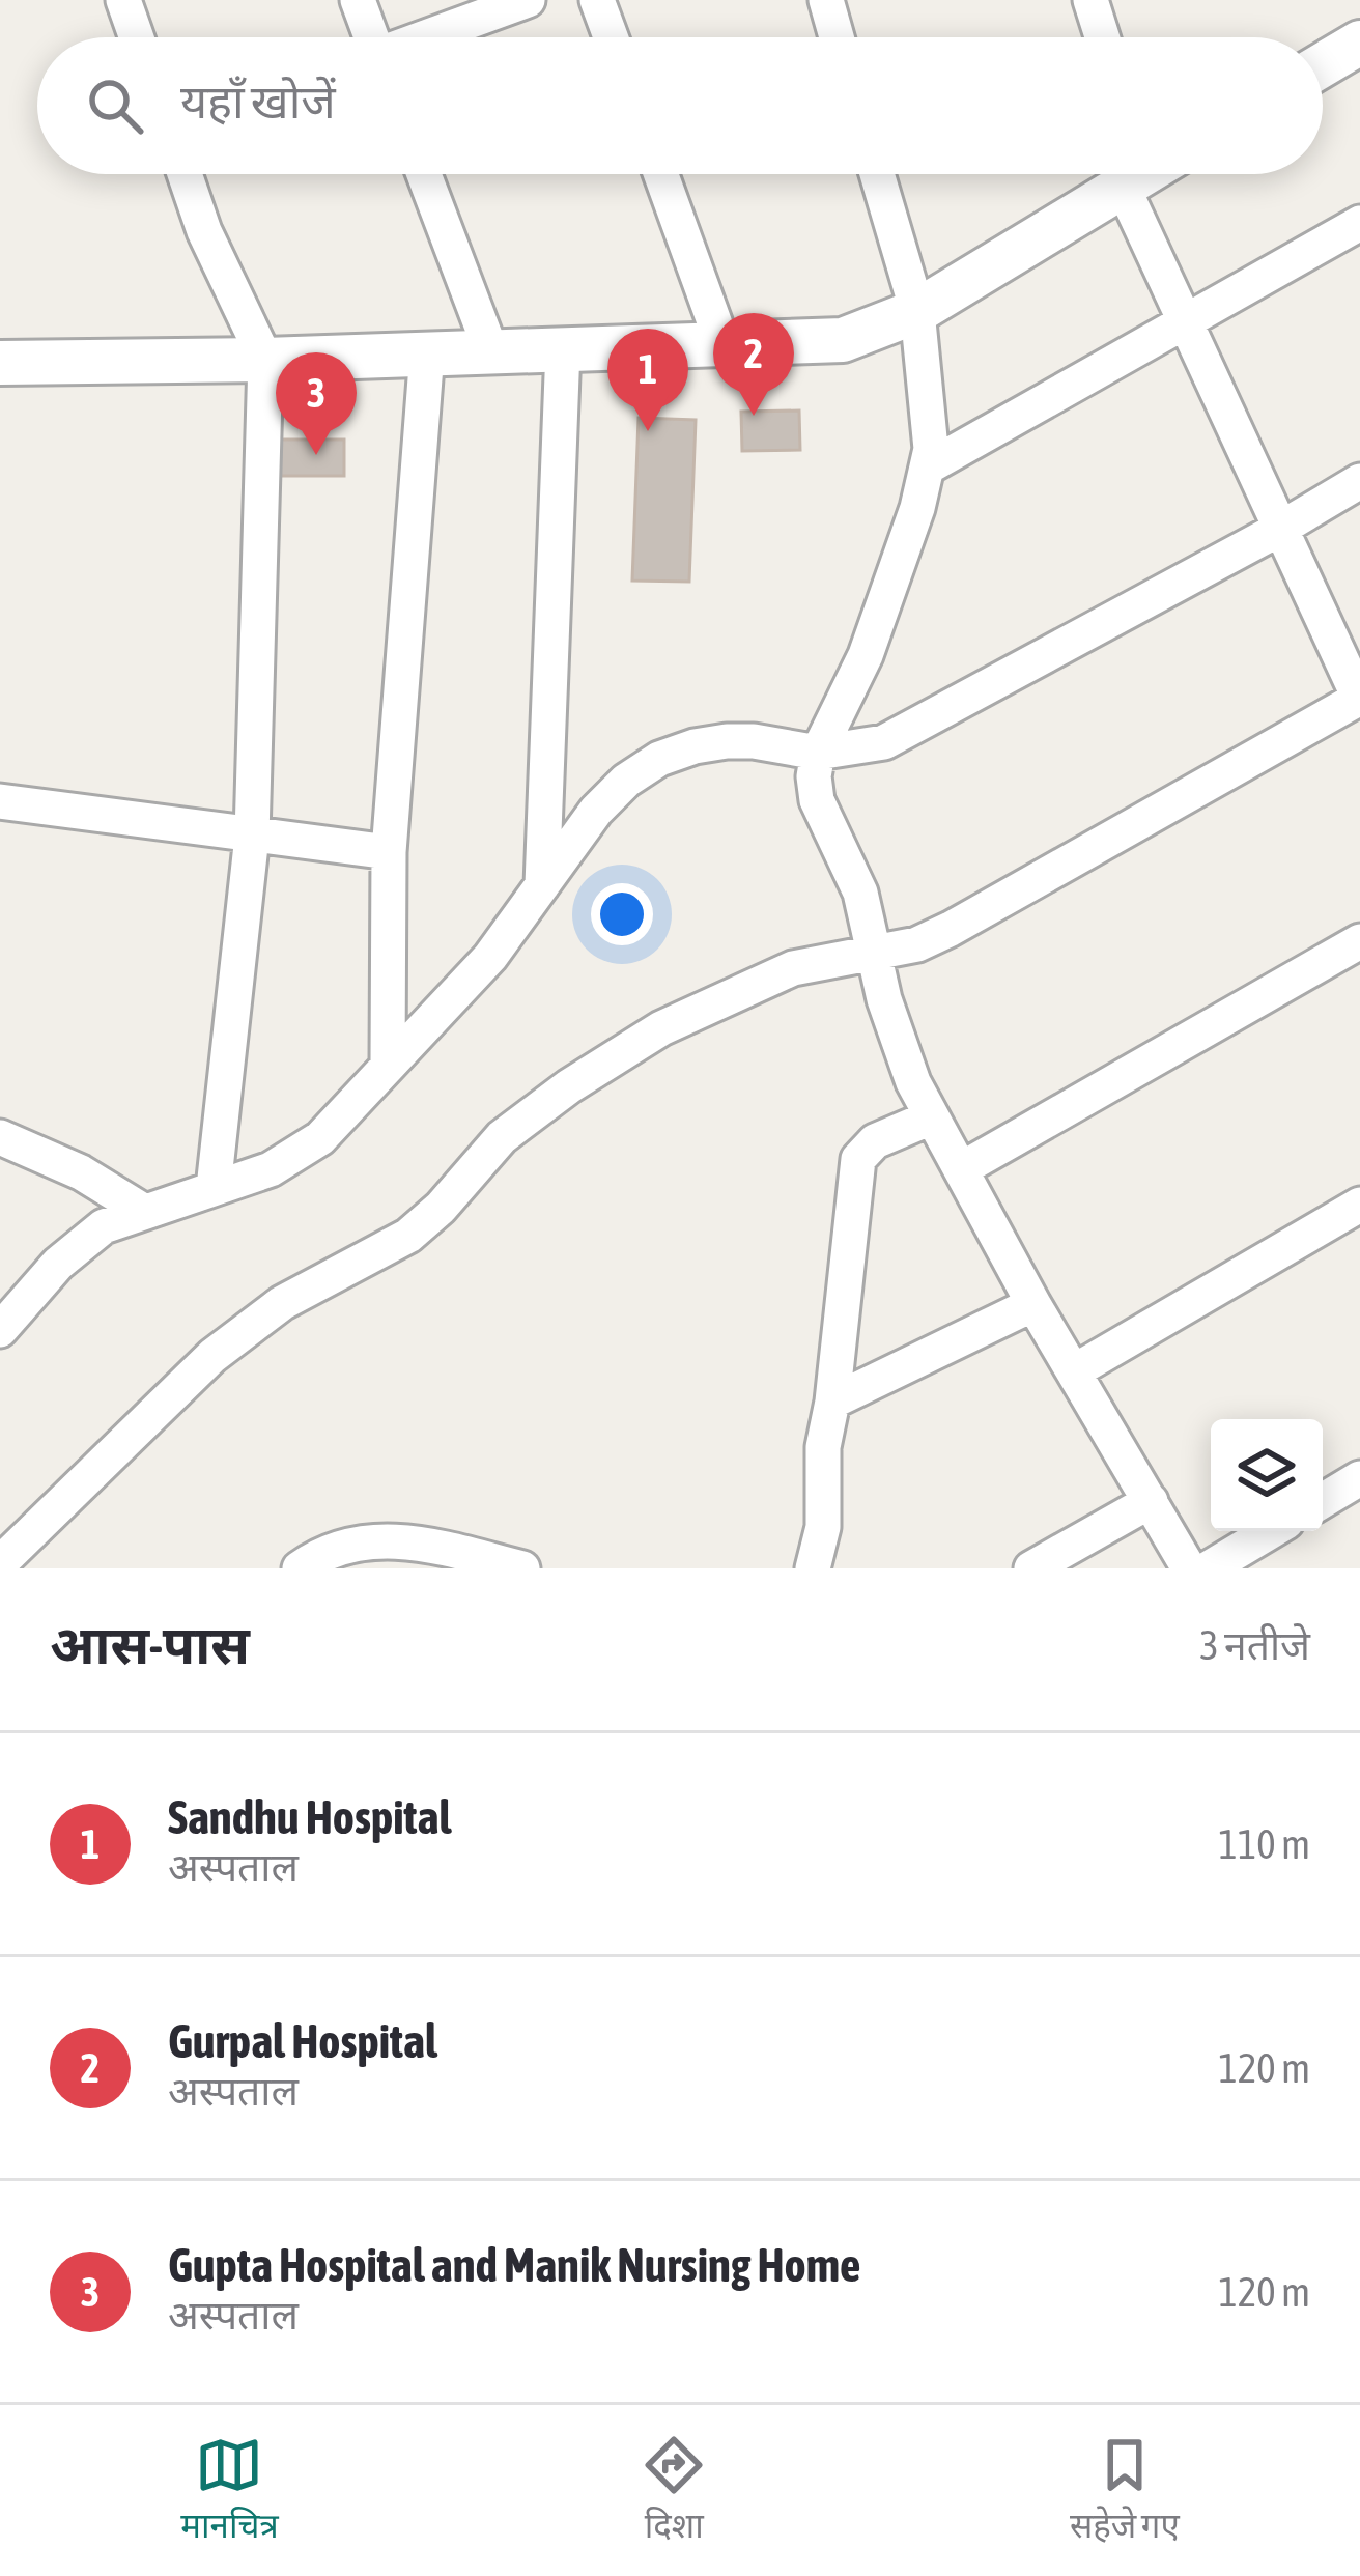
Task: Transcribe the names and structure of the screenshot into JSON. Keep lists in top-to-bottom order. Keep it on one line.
{"page":{"search":"यहाँ खोजें","pins":["2","1","3"],"heading":["आस-पास","3 नतीजे"],"list":[{"mark":"1","name":"Sandhu Hospital","note":"अस्पताल","value":"110 m"},{"mark":"2","name":"Gurpal Hospital","note":"अस्पताल","value":"120 m"},{"mark":"3","name":"Gupta Hospital and Manik Nursing Home","note":"अस्पताल","value":"120 m"}],"nav":["मानचित्र","दिशा","सहेजे गए"]}}
